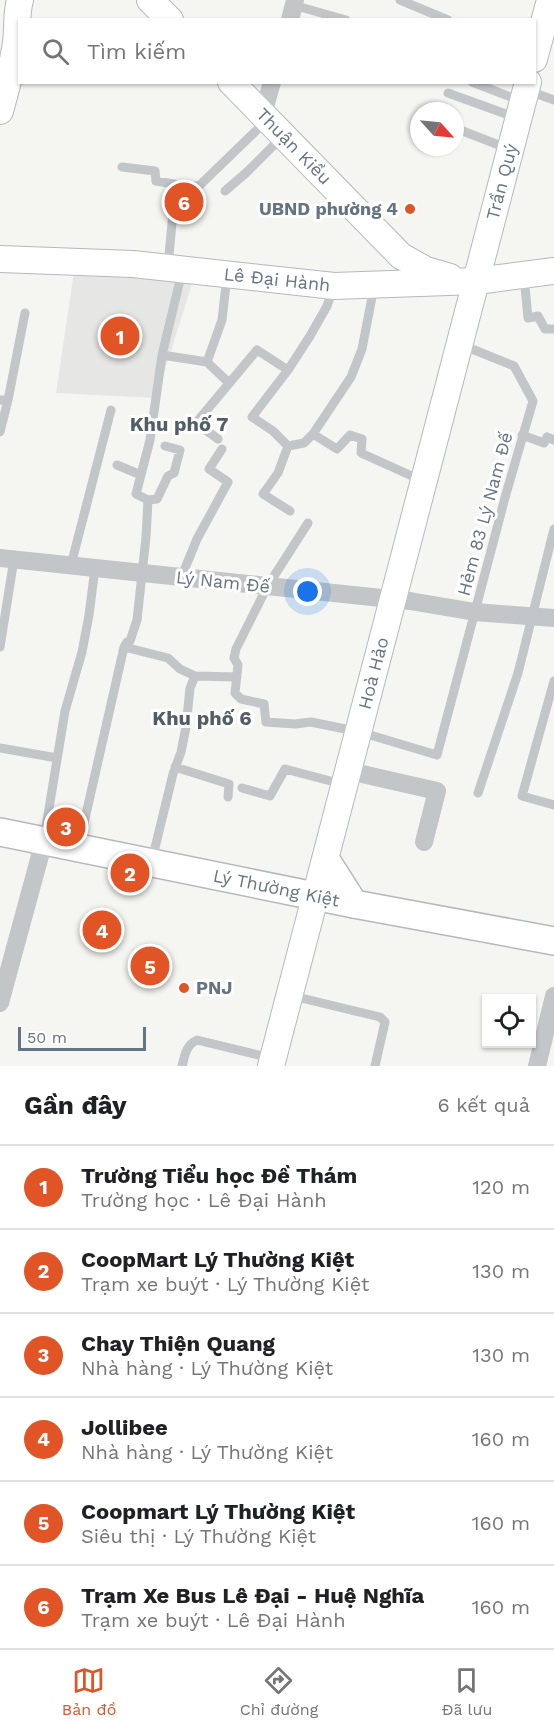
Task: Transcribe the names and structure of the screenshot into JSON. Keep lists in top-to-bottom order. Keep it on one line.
{"streets":{"main road":["Lý Thường Kiệt"],"street":["Thuận Kiều","Trần Quý","Lê Đại Hành","Lý Nam Đế","Hoà Hảo"],"lane":["Hẻm 83 Lý Nam Đế"]},"crossings":[["Thuận Kiều","Trần Quý"],["Thuận Kiều","Lê Đại Hành"],["Thuận Kiều","Hoà Hảo"],["Trần Quý","Lê Đại Hành"],["Trần Quý","Hoà Hảo"],["Lê Đại Hành","Hoà Hảo"],["Hẻm 83 Lý Nam Đế","Lý Nam Đế"],["Hẻm 83 Lý Nam Đế","Hoà Hảo"],["Lý Nam Đế","Hoà Hảo"],["Hoà Hảo","Lý Thường Kiệt"]],"districts":["Khu phố 7","Khu phố 6"],"places":["UBND phường 4","PNJ"],"scale_bar":"50 m","north":"bottom right","page":{"search":"Tìm kiếm","pins":["6","1","3","2","4","5"],"scale":"50 m","heading":["Gần đây","6 kết quả"],"list":[{"mark":"1","name":"Trường Tiểu học Đề Thám","note":"Trường học · Lê Đại Hành","value":"120 m"},{"mark":"2","name":"CoopMart Lý Thường Kiệt","note":"Trạm xe buýt · Lý Thường Kiệt","value":"130 m"},{"mark":"3","name":"Chay Thiện Quang","note":"Nhà hàng · Lý Thường Kiệt","value":"130 m"},{"mark":"4","name":"Jollibee","note":"Nhà hàng · Lý Thường Kiệt","value":"160 m"},{"mark":"5","name":"Coopmart Lý Thường Kiệt","note":"Siêu thị · Lý Thường Kiệt","value":"160 m"},{"mark":"6","name":"Trạm Xe Bus Lê Đại - Huệ Nghĩa","note":"Trạm xe buýt · Lê Đại Hành","value":"160 m"}],"nav":["Bản đồ","Chỉ đường","Đã lưu"]}}
